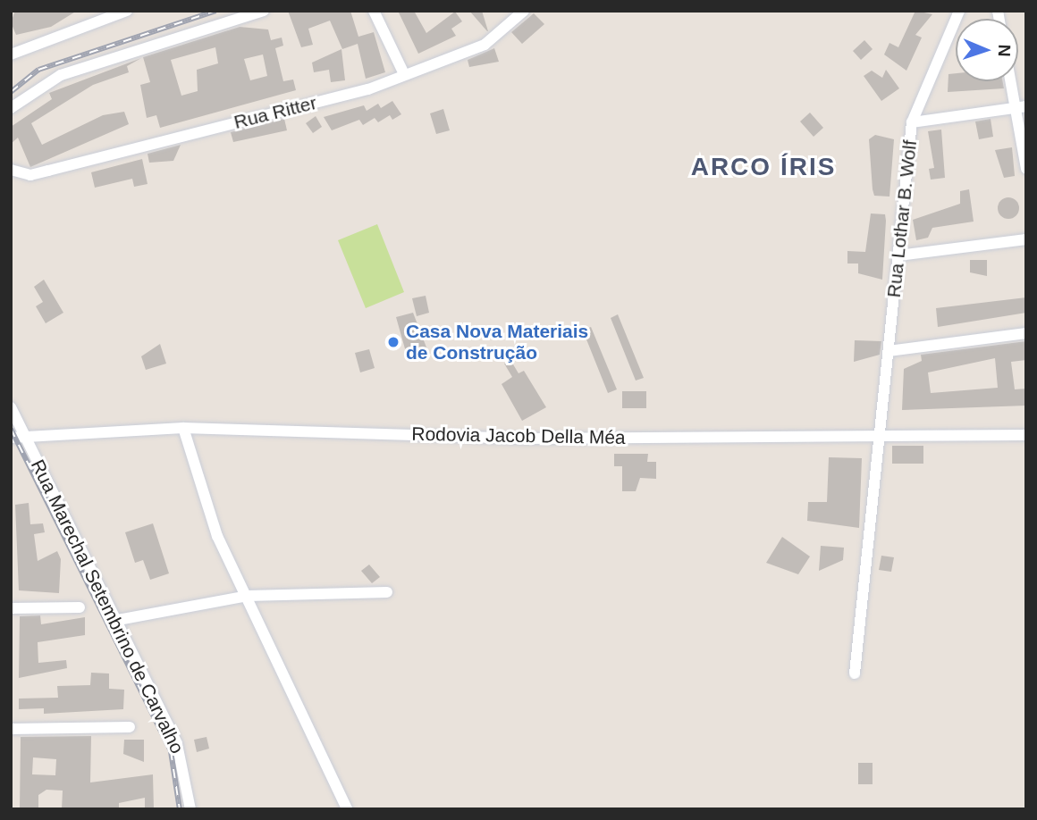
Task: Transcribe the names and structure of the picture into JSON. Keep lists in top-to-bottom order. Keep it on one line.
{"streets":{"street":["Rua Ritter","Rua Lothar B. Wolf","Rodovia Jacob Della Méa","Rua Marechal Setembrino de Carvalho"]},"crossings":[["Rua Lothar B. Wolf","Rodovia Jacob Della Méa"],["Rodovia Jacob Della Méa","Rua Marechal Setembrino de Carvalho"]],"districts":["ARCO ÍRIS"],"places":["Casa Nova Materiais de Construção"],"north":"right"}
